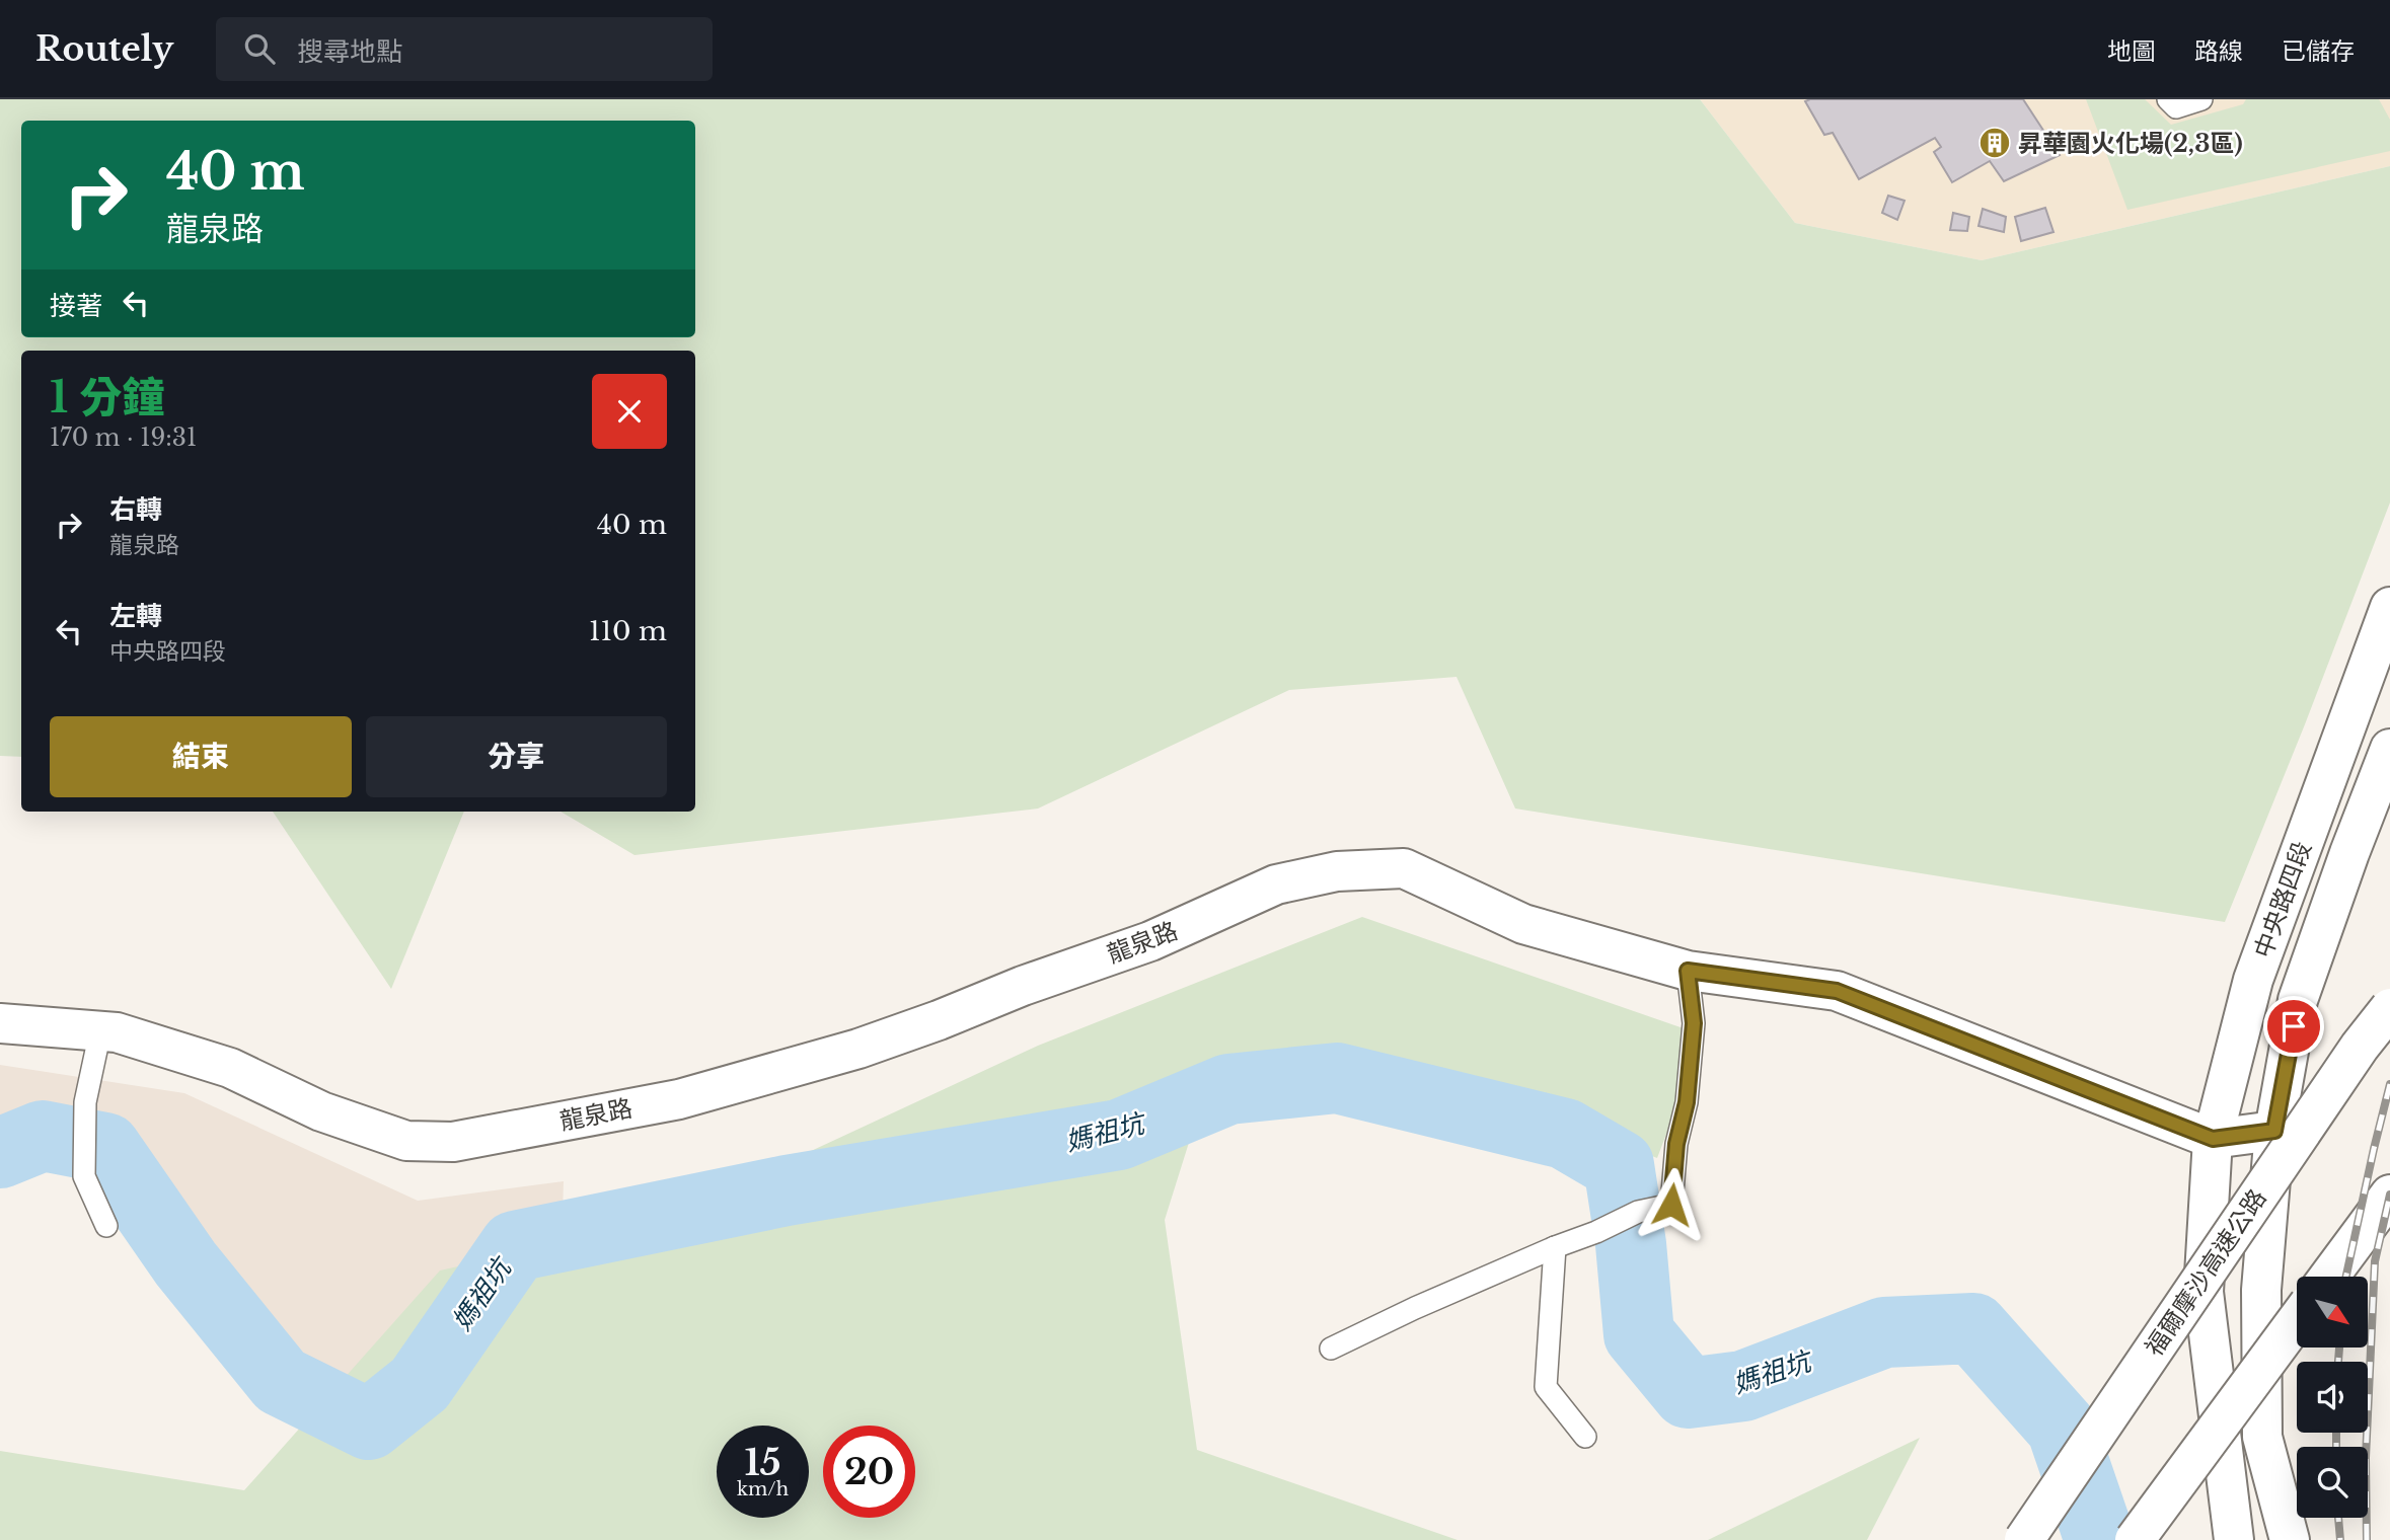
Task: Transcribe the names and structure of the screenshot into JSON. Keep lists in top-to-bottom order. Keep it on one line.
{"streets":{"main road":["中央路四段","龍泉路","福爾摩沙高速公路"]},"crossings":[["中央路四段","龍泉路"]],"water":["媽祖坑"],"places":{"building":["昇華園火化場(2,3區)"]},"north":"bottom right","page":{"header":"Routely","search":"搜尋地點","nav":["地圖","路線","已儲存"],"turn":["40 m","龍泉路"],"then":"接著","heading":["1 分鐘","170 m · 19:31"],"list":[{"name":"右轉","note":"龍泉路","value":"40 m"},{"name":"左轉","note":"中央路四段","value":"110 m"}],"buttons":["結束","分享"],"speed":"15 km/h","limit":"20"}}
